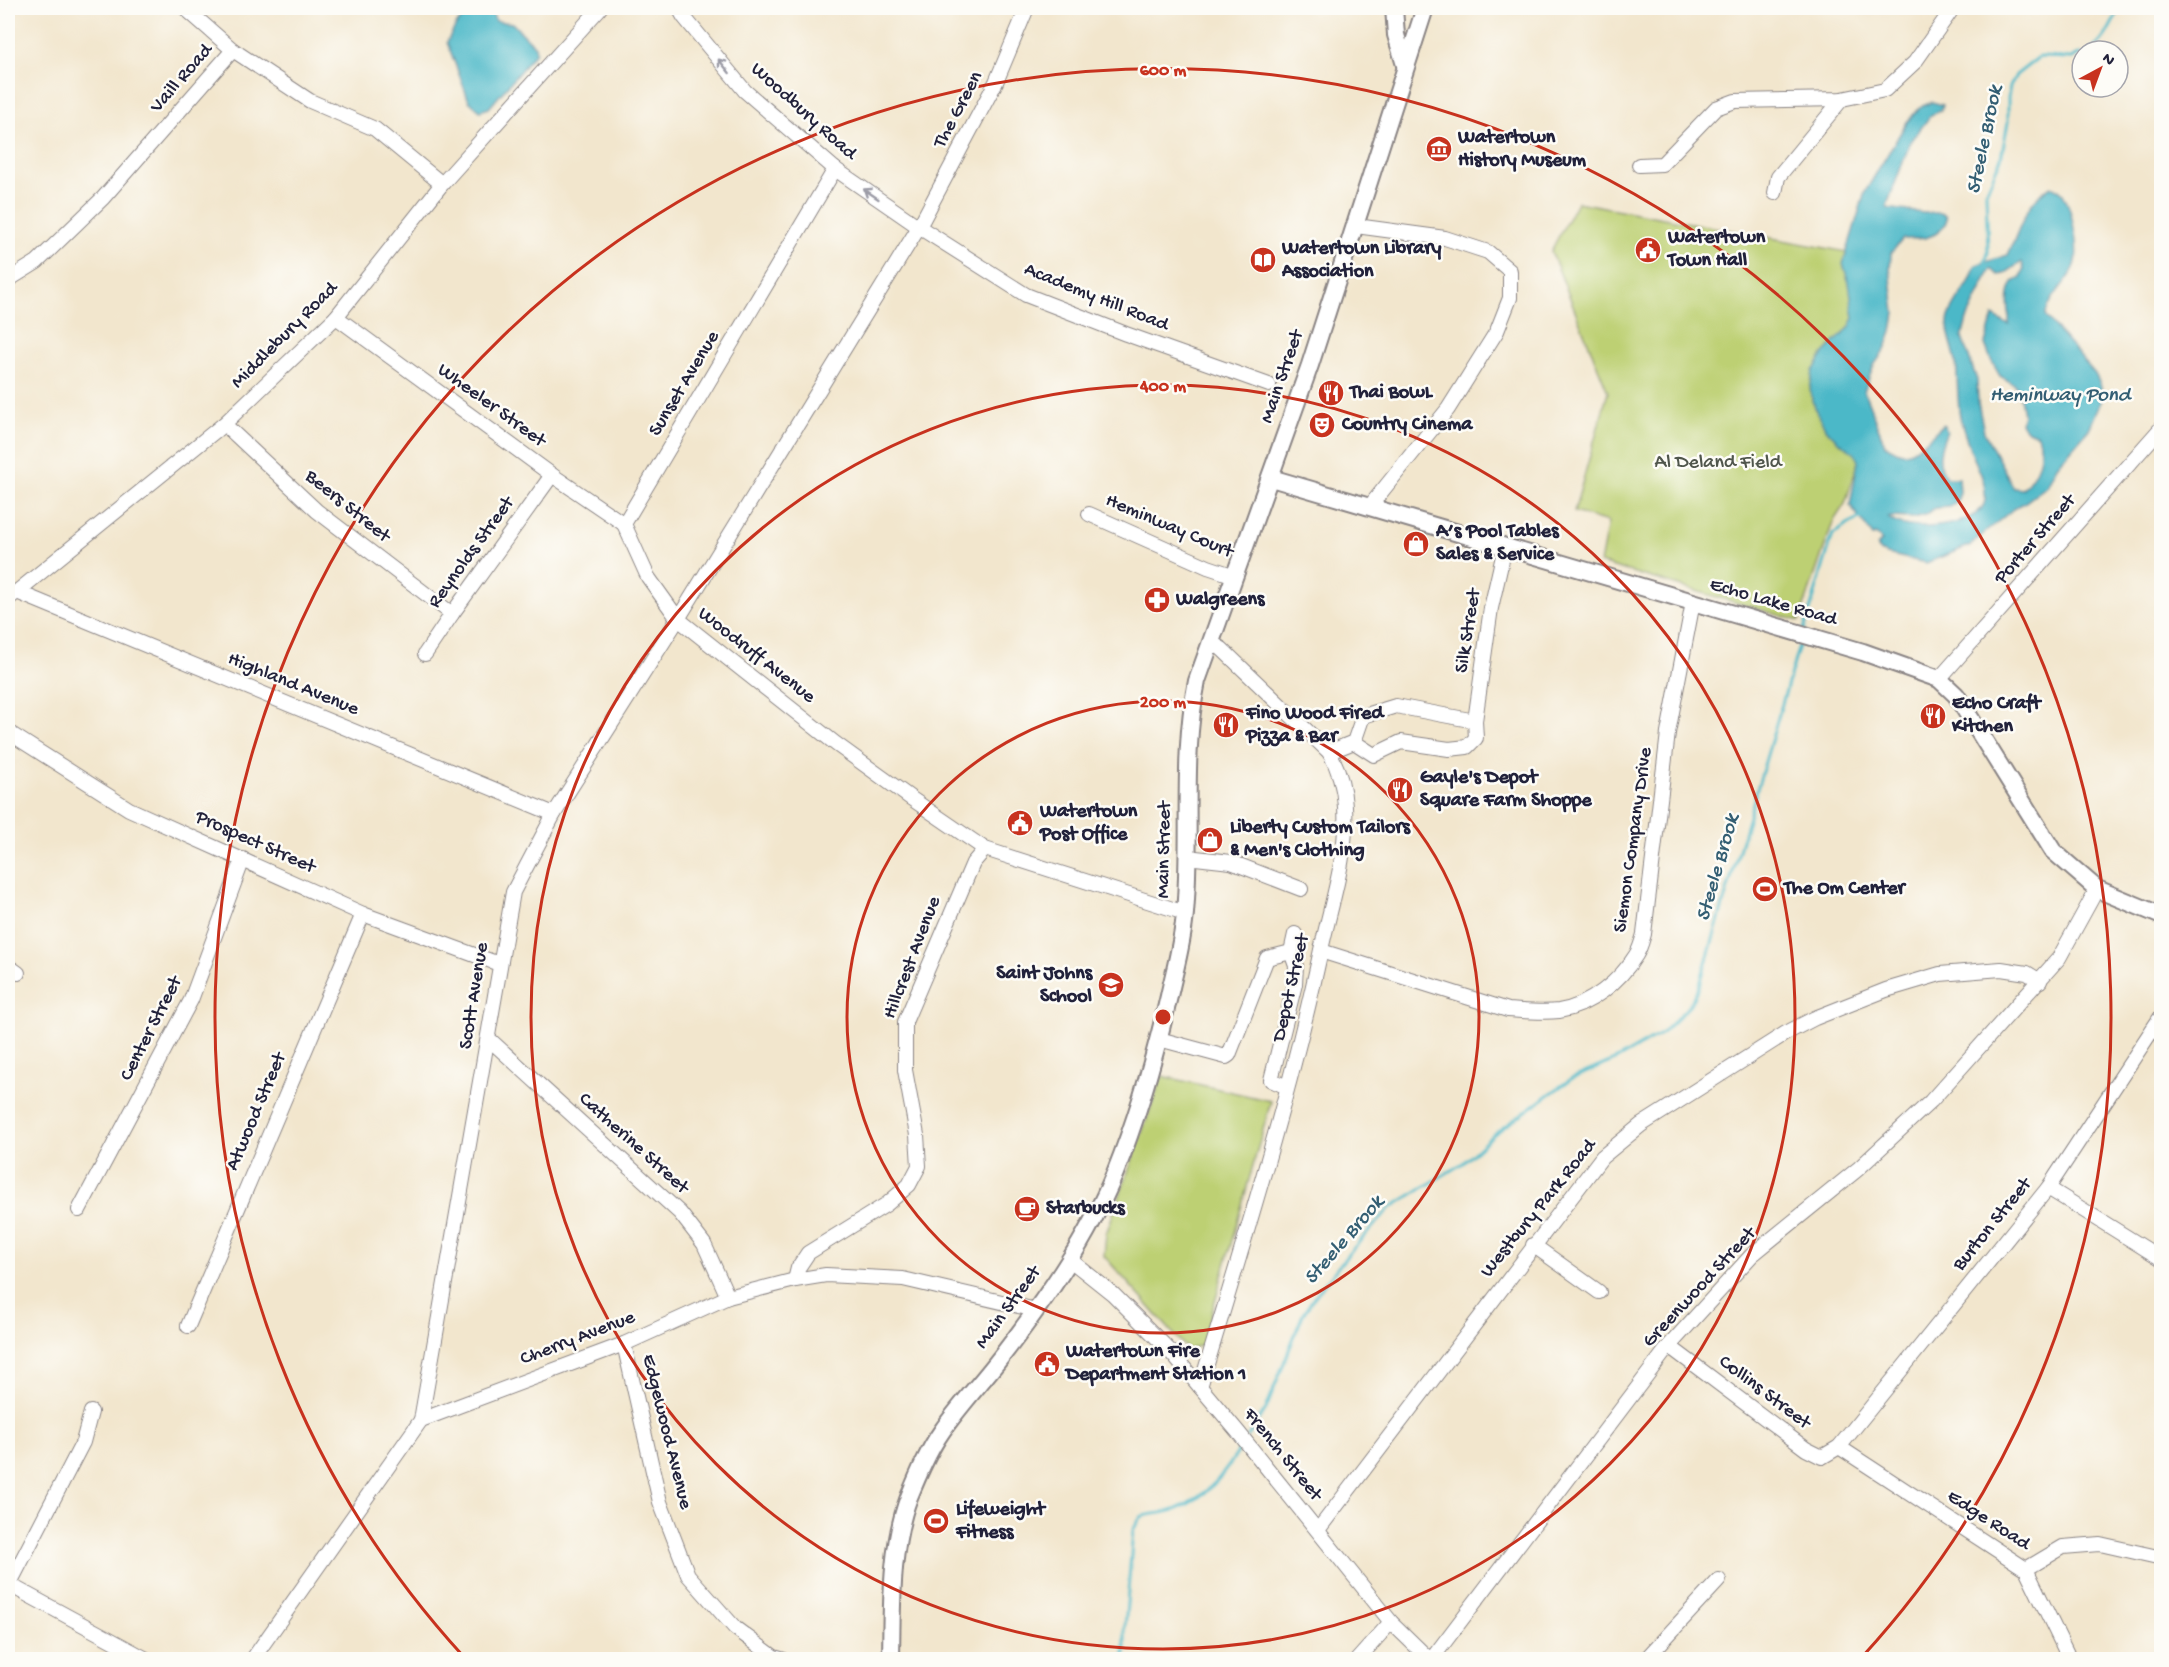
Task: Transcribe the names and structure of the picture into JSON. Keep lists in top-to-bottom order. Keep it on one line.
{"streets":{"main road":["Main Street","Echo Lake Road"],"street":["Vaill Road","The Green","Woodbury Road","Academy Hill Road","Middlebury Road","Sunset Avenue","Wheeler Street","Beers Street","Heminway Court","Porter Street","Reynolds Street","Silk Street","Woodruff Avenue","Highland Avenue","Siemon Company Drive","Prospect Street","Hillcrest Avenue","Depot Street","Scott Avenue","Center Street","Atwood Street","Catherine Street","Westbury Park Road","Burton Street","Greenwood Street","Cherry Avenue","Collins Street","Edgewood Avenue","French Street","Edge Road"]},"crossings":[["Vaill Road","Middlebury Road"],["The Green","Woodbury Road"],["The Green","Academy Hill Road"],["The Green","Woodruff Avenue"],["Woodbury Road","Academy Hill Road"],["Woodbury Road","Sunset Avenue"],["Woodbury Road","Woodruff Avenue"],["Academy Hill Road","Woodruff Avenue"],["Middlebury Road","Wheeler Street"],["Middlebury Road","Beers Street"],["Middlebury Road","Highland Avenue"],["Main Street","Heminway Court"],["Main Street","Echo Lake Road"],["Main Street","Woodruff Avenue"],["Main Street","Depot Street"],["Main Street","Cherry Avenue"],["Main Street","French Street"],["Sunset Avenue","Wheeler Street"],["Wheeler Street","Reynolds Street"],["Beers Street","Reynolds Street"],["Porter Street","Echo Lake Road"],["Echo Lake Road","Silk Street"],["Echo Lake Road","Siemon Company Drive"],["Echo Lake Road","Greenwood Street"],["Woodruff Avenue","Hillcrest Avenue"],["Woodruff Avenue","Scott Avenue"],["Highland Avenue","Scott Avenue"],["Siemon Company Drive","Depot Street"],["Prospect Street","Scott Avenue"],["Prospect Street","Center Street"],["Prospect Street","Atwood Street"],["Hillcrest Avenue","Cherry Avenue"],["Depot Street","French Street"],["Scott Avenue","Catherine Street"],["Scott Avenue","Cherry Avenue"],["Catherine Street","Cherry Avenue"],["Westbury Park Road","Greenwood Street"],["Westbury Park Road","French Street"],["Burton Street","Collins Street"],["Burton Street","Edge Road"],["Greenwood Street","Collins Street"],["Greenwood Street","French Street"],["Cherry Avenue","Edgewood Avenue"],["Collins Street","Edge Road"]],"one_way":["Woodbury Road"],"water":["Steele Brook","Heminway Pond"],"parks":["Al Deland Field"],"places":{"museum":["Watertown History Museum"],"public building":["Watertown Town Hall","Watertown Post Office","Watertown Fire Department Station 1"],"library":["Watertown Library Association"],"restaurant":["Thai BowL","Echo Craft Kitchen","Fino Wood Fired Pizza & Bar","Gayle's Depot Square Farm Shoppe"],"theatre":["Country Cinema"],"shop":["A’s Pool Tables Sales & Service","Liberty Custom Tailors & Men's Clothing"],"pharmacy":["Walgreens"],"sports":["The Om Center","Lifeweight Fitness"],"school or university":["Saint Johns School"],"cafe":["Starbucks"]},"north":"top right","rings":["600 m","400 m","200 m"]}
